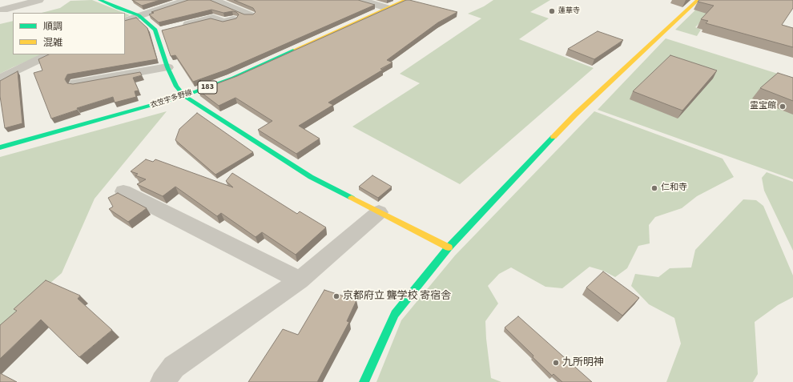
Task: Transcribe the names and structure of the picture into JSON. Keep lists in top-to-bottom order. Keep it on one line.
{"streets":{"street":["183","衣笠宇多野線"]},"places":["蓮華寺","霊宝館","仁和寺","京都府立 聾学校 寄宿舎","九所明神"],"legend":["順調","混雑"]}
